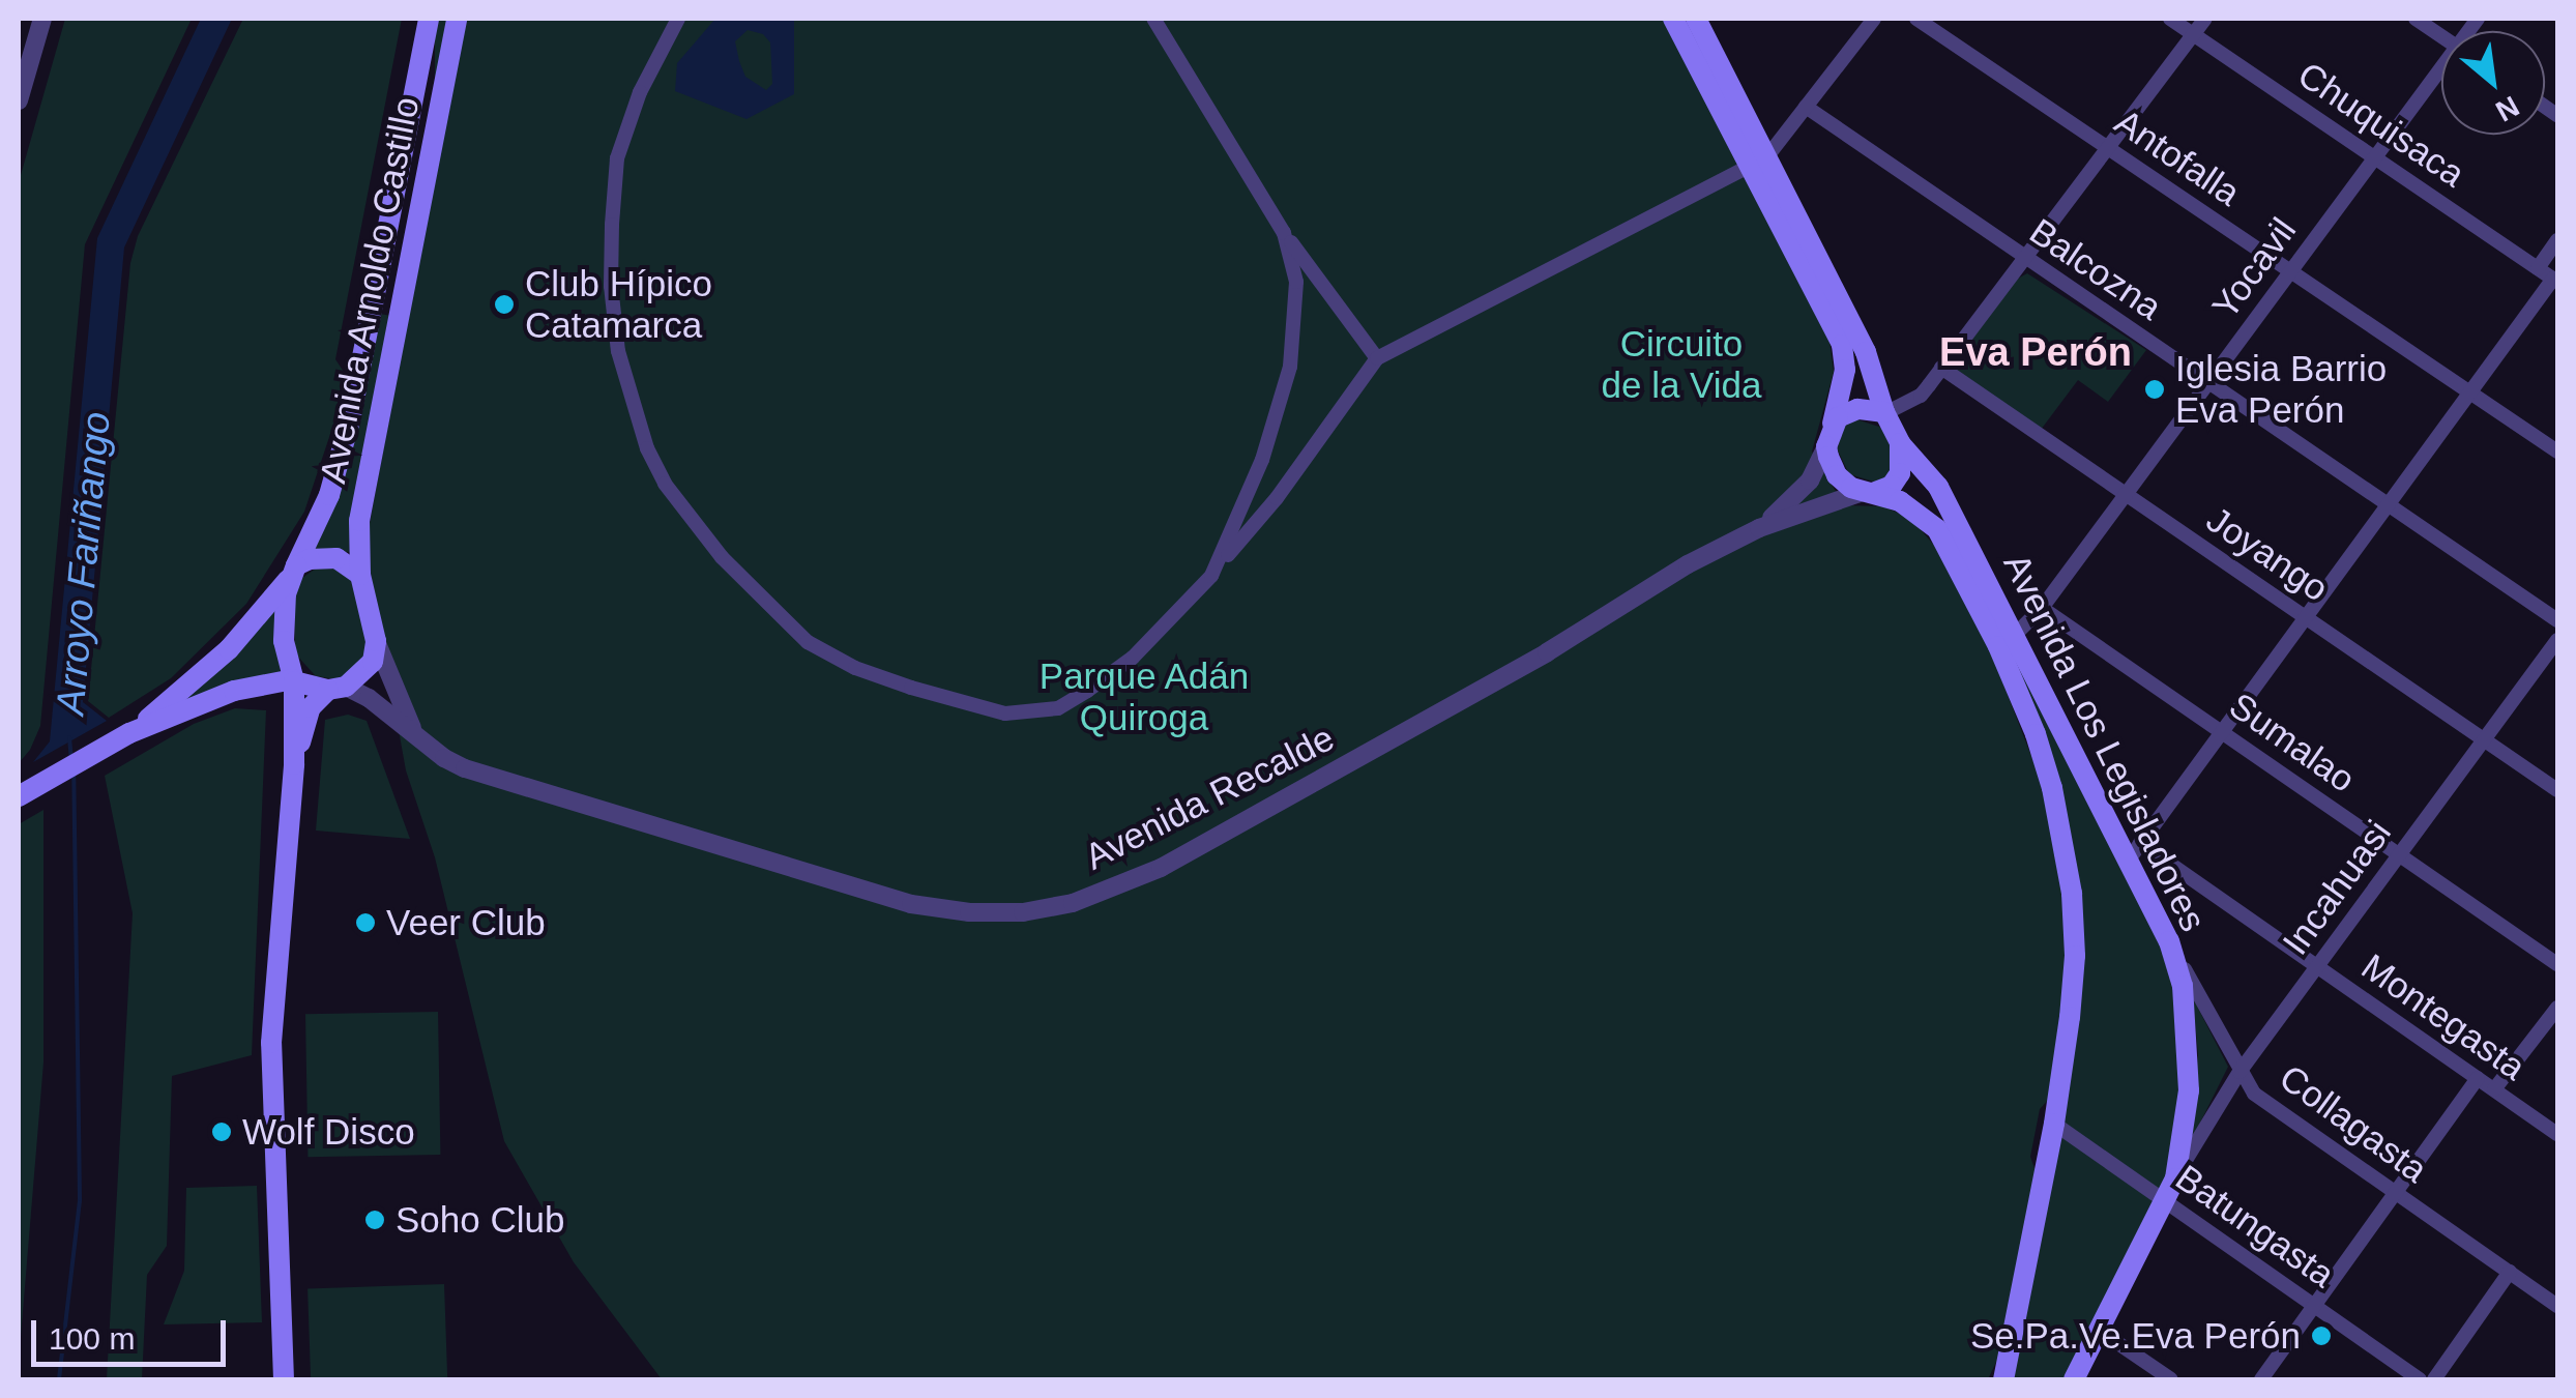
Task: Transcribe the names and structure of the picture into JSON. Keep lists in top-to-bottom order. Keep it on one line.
{"streets":{"main road":["Avenida Arnoldo Castillo","Avenida Los Legisladores"],"street":["Chuquisaca","Antofalla","Yocavil","Balcozna","Joyango","Sumalao","Avenida Recalde","Incahuasi","Montegasta","Collagasta","Batungasta"]},"crossings":[["Chuquisaca","Yocavil"],["Antofalla","Yocavil"],["Yocavil","Balcozna"],["Yocavil","Joyango"],["Yocavil","Avenida Los Legisladores"],["Yocavil","Sumalao"],["Avenida Arnoldo Castillo","Avenida Recalde"],["Joyango","Incahuasi"],["Avenida Los Legisladores","Avenida Recalde"],["Avenida Los Legisladores","Incahuasi"],["Avenida Los Legisladores","Montegasta"],["Avenida Los Legisladores","Collagasta"],["Avenida Los Legisladores","Batungasta"],["Sumalao","Incahuasi"],["Incahuasi","Montegasta"],["Incahuasi","Collagasta"]],"districts":["Eva Perón"],"water":["Arroyo Fariñango"],"parks":["Circuito de la Vida","Parque Adán Quiroga"],"places":["Club Hípico Catamarca","Iglesia Barrio Eva Perón","Veer Club","Wolf Disco","Soho Club","Se.Pa.Ve.Eva Perón"],"scale_bar":"100 m","north":"bottom right"}
